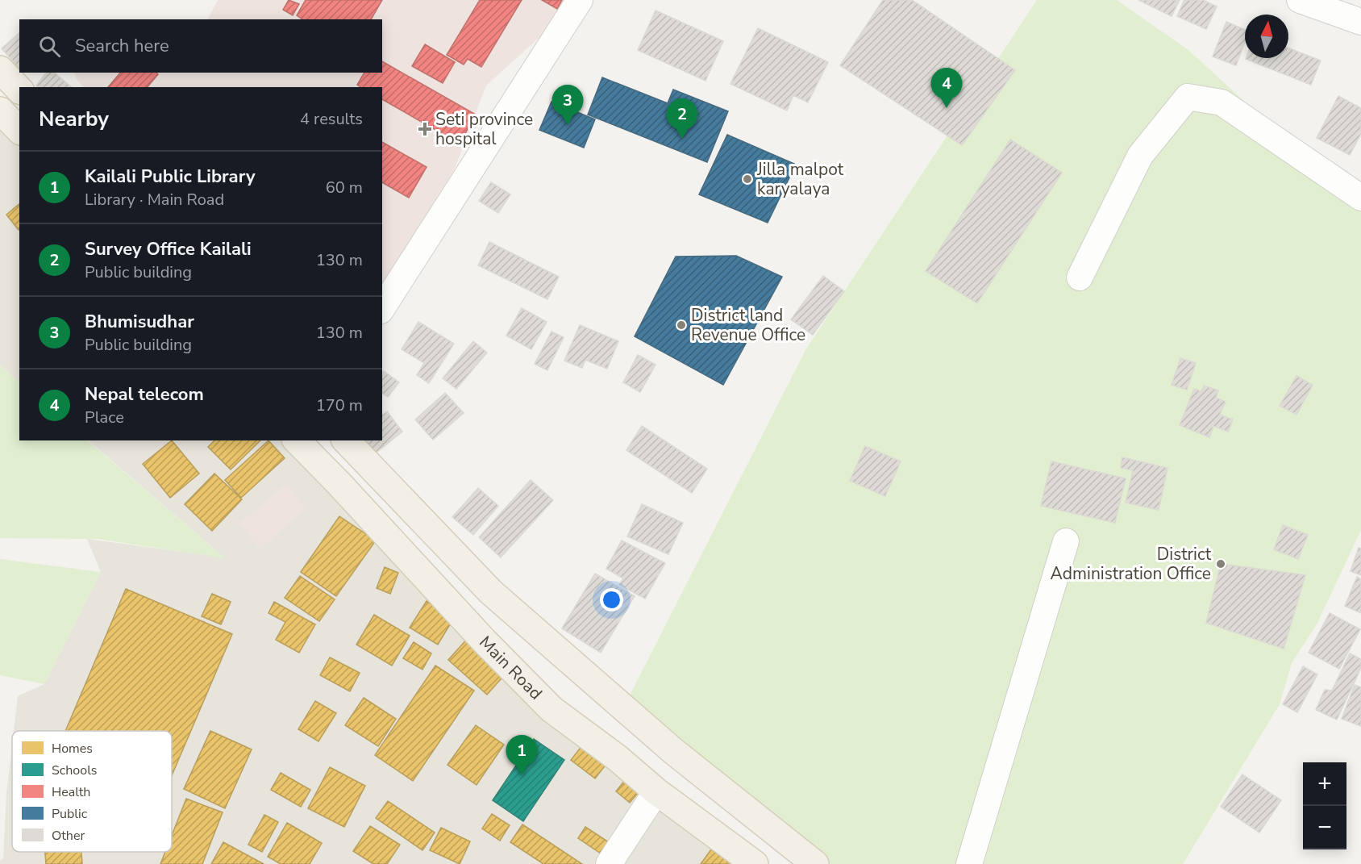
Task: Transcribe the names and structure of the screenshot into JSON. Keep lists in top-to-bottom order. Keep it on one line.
{"streets":{"main road":["Main Road"]},"places":{"health":["Seti province hospital"],"other":["Jilla malpot karyalaya","District land Revenue Office","District Administration Office"]},"legend":["Homes","Schools","Health","Public","Other"],"north":"top","page":{"search":"Search here","pins":["4","3","2","1"],"heading":["Nearby","4 results"],"list":[{"mark":"1","name":"Kailali Public Library","note":"Library · Main Road","value":"60 m"},{"mark":"2","name":"Survey Office Kailali","note":"Public building","value":"130 m"},{"mark":"3","name":"Bhumisudhar","note":"Public building","value":"130 m"},{"mark":"4","name":"Nepal telecom","note":"Place","value":"170 m"}],"map_buttons":["+","−"]}}
